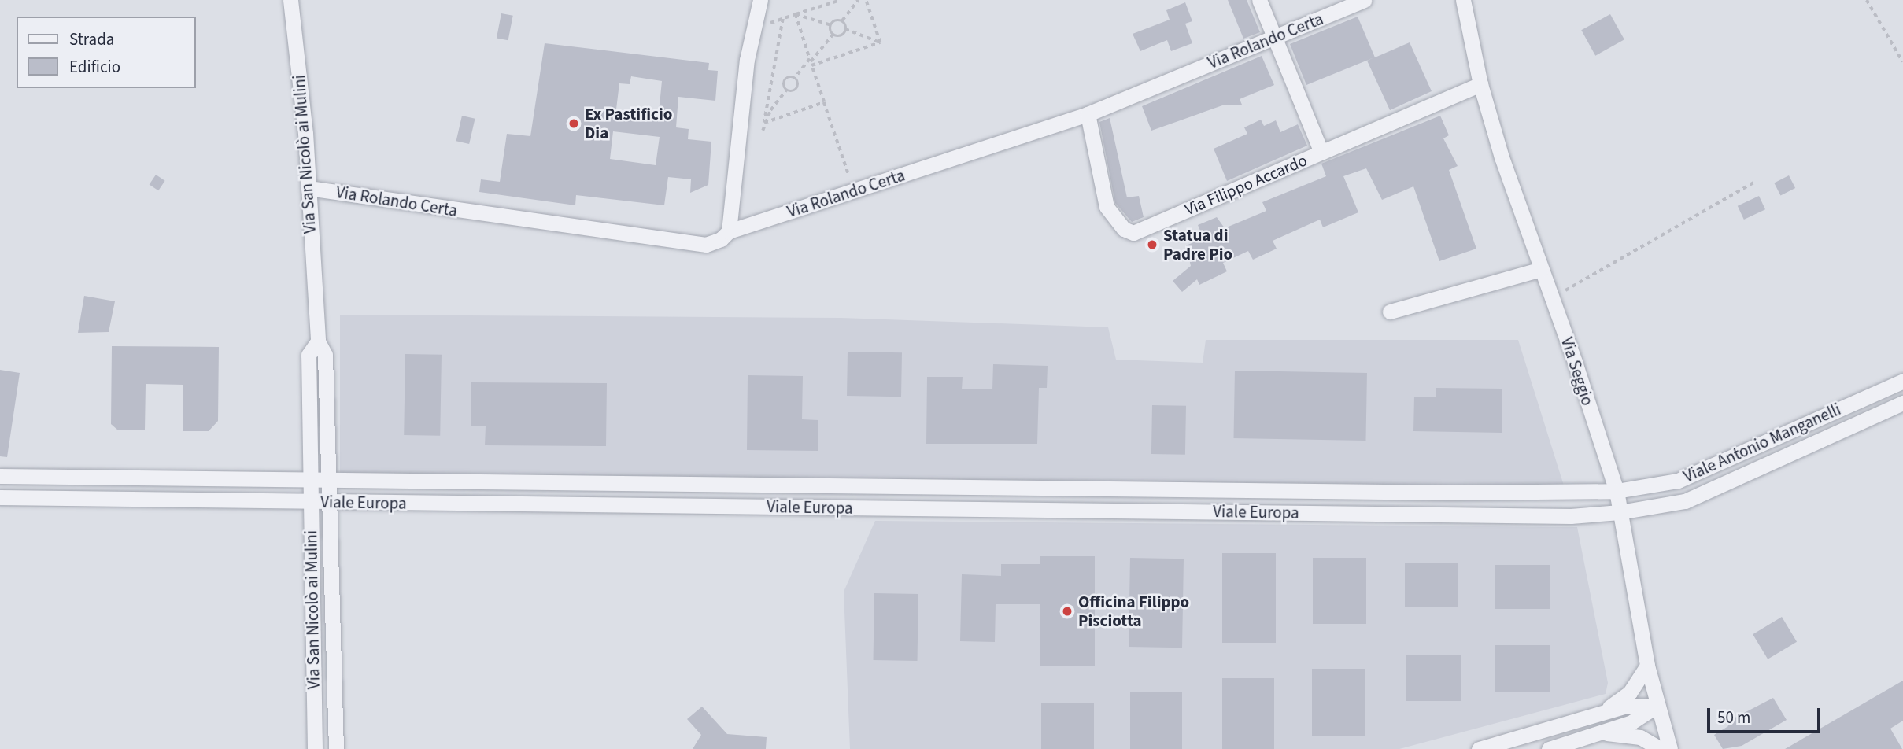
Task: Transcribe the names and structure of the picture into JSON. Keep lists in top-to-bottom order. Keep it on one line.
{"streets":{"street":["Via Rolando Certa","Via San Nicolò ai Mulini","Via Filippo Accardo","Via Seggio","Viale Antonio Manganelli","Viale Europa"]},"crossings":[["Via Rolando Certa","Via San Nicolò ai Mulini"],["Via Rolando Certa","Via Filippo Accardo"],["Via San Nicolò ai Mulini","Viale Europa"],["Via Filippo Accardo","Via Seggio"],["Via Seggio","Viale Antonio Manganelli"],["Via Seggio","Viale Europa"],["Viale Antonio Manganelli","Viale Europa"]],"places":["Ex Pastificio Dia","Statua di Padre Pio","Officina Filippo Pisciotta"],"legend":["Strada","Edificio"],"scale_bar":"50 m"}
